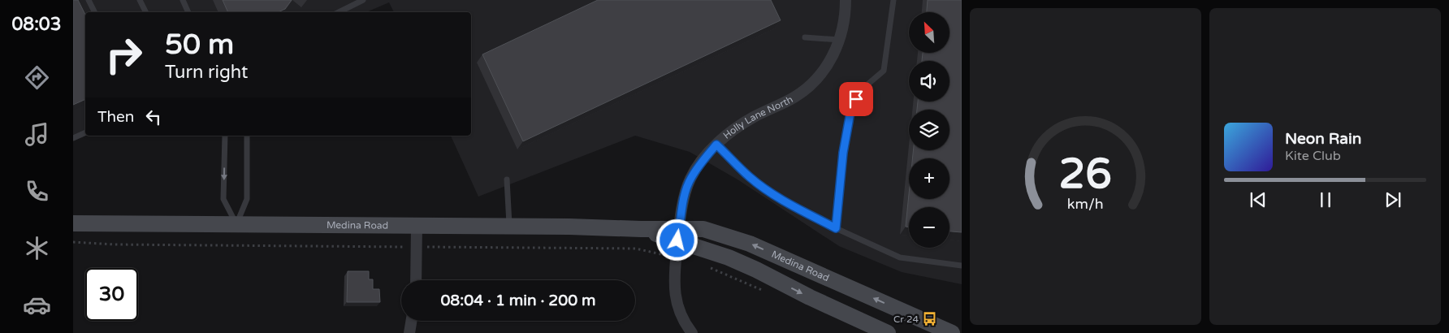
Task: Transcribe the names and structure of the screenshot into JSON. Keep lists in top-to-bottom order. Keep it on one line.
{"streets":{"street":["Holly Lane North","Medina Road"]},"crossings":[["Holly Lane North","Medina Road"]],"places":{"bus stop":["Cr 24"]},"north":"top left","page":{"tabs":"08:03","map_buttons":["+","−"],"turn":["50 m","Turn right"],"then":"Then","song":["Neon Rain","Kite Club"],"limit":"30","trip":"08:04 · 1 min · 200 m","gauge":["26","km/h"]}}
